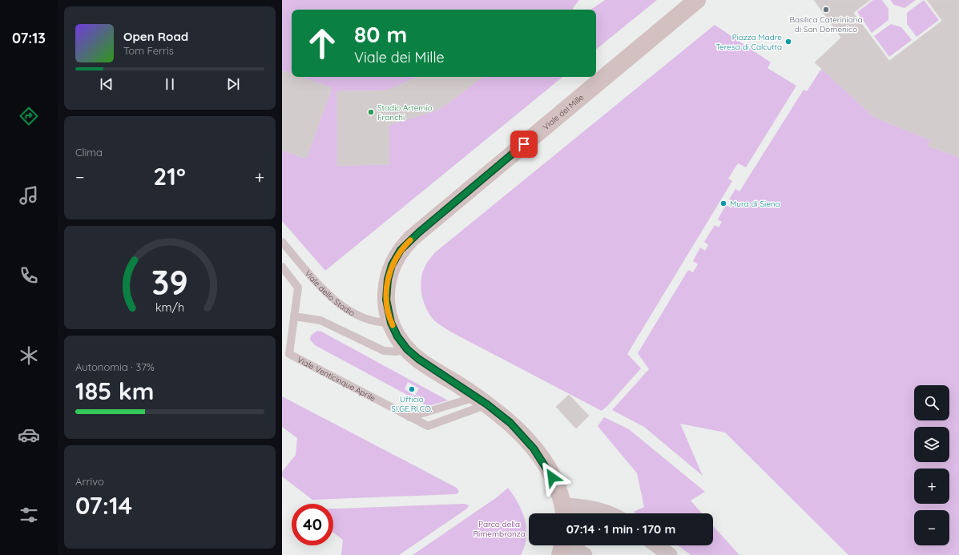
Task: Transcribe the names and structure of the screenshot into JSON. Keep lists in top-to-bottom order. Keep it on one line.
{"streets":{"street":["Viale dei Mille"],"lane":["Viale dello Stadio","Viale Venticinque Aprile"]},"crossings":[["Viale dei Mille","Viale dello Stadio"]],"parks":["Parco della Rimembranza"],"places":["Basilica Cateriniana di San Domenico","Piazza Madre Teresa di Calcutta","Stadio Artemio Franchi","Mura di Siena","Ufficio SI.GE.RI.CO."],"page":{"tabs":"07:13","turn":["80 m","Viale dei Mille"],"song":["Open Road","Tom Ferris"],"tile":["Clima",["Autonomia · 37%","185 km"],["Arrivo","07:14"]],"heat":["−","21°","+"],"map_buttons":["+","−"],"limit":"40","trip":"07:14 · 1 min · 170 m","gauge":["39","km/h"]}}
